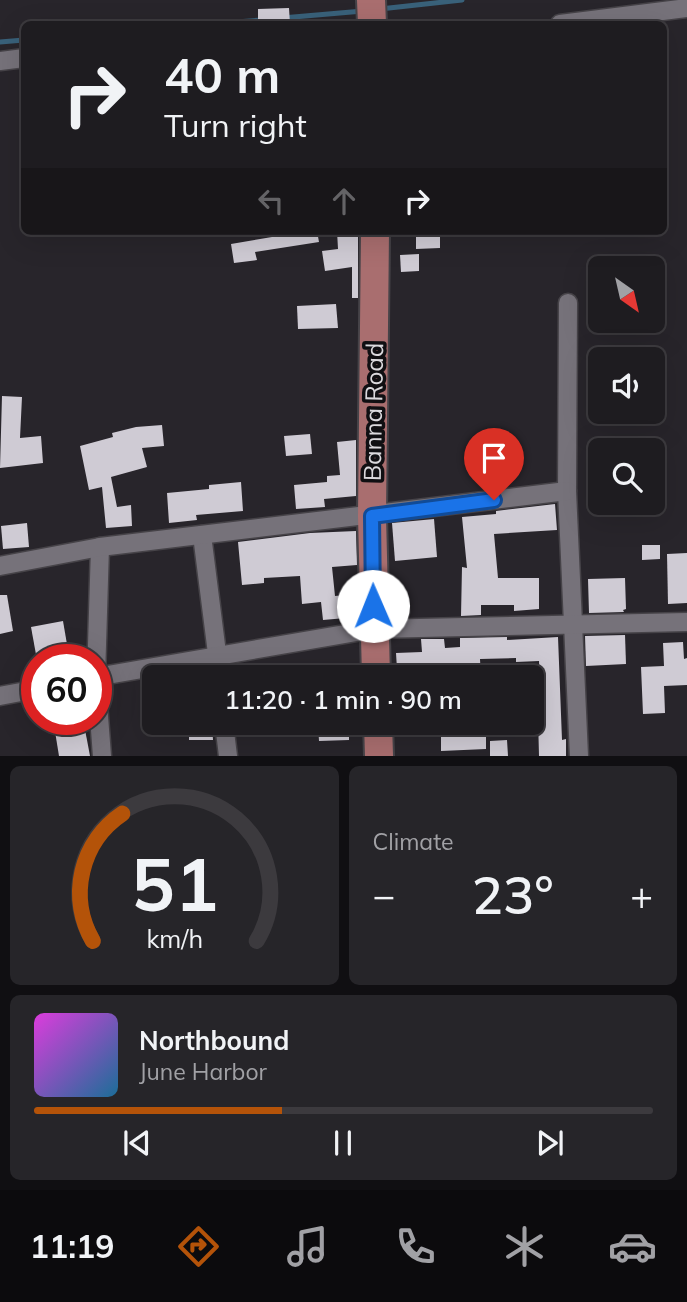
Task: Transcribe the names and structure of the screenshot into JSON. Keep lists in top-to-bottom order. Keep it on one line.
{"streets":{"main road":["Banna Road"]},"north":"bottom right","page":{"turn":["40 m","Turn right"],"limit":"60","trip":"11:20 · 1 min · 90 m","tile":"Climate","heat":["−","23°","+"],"song":["Northbound","June Harbor"],"tabs":"11:19","gauge":["51","km/h"]}}
